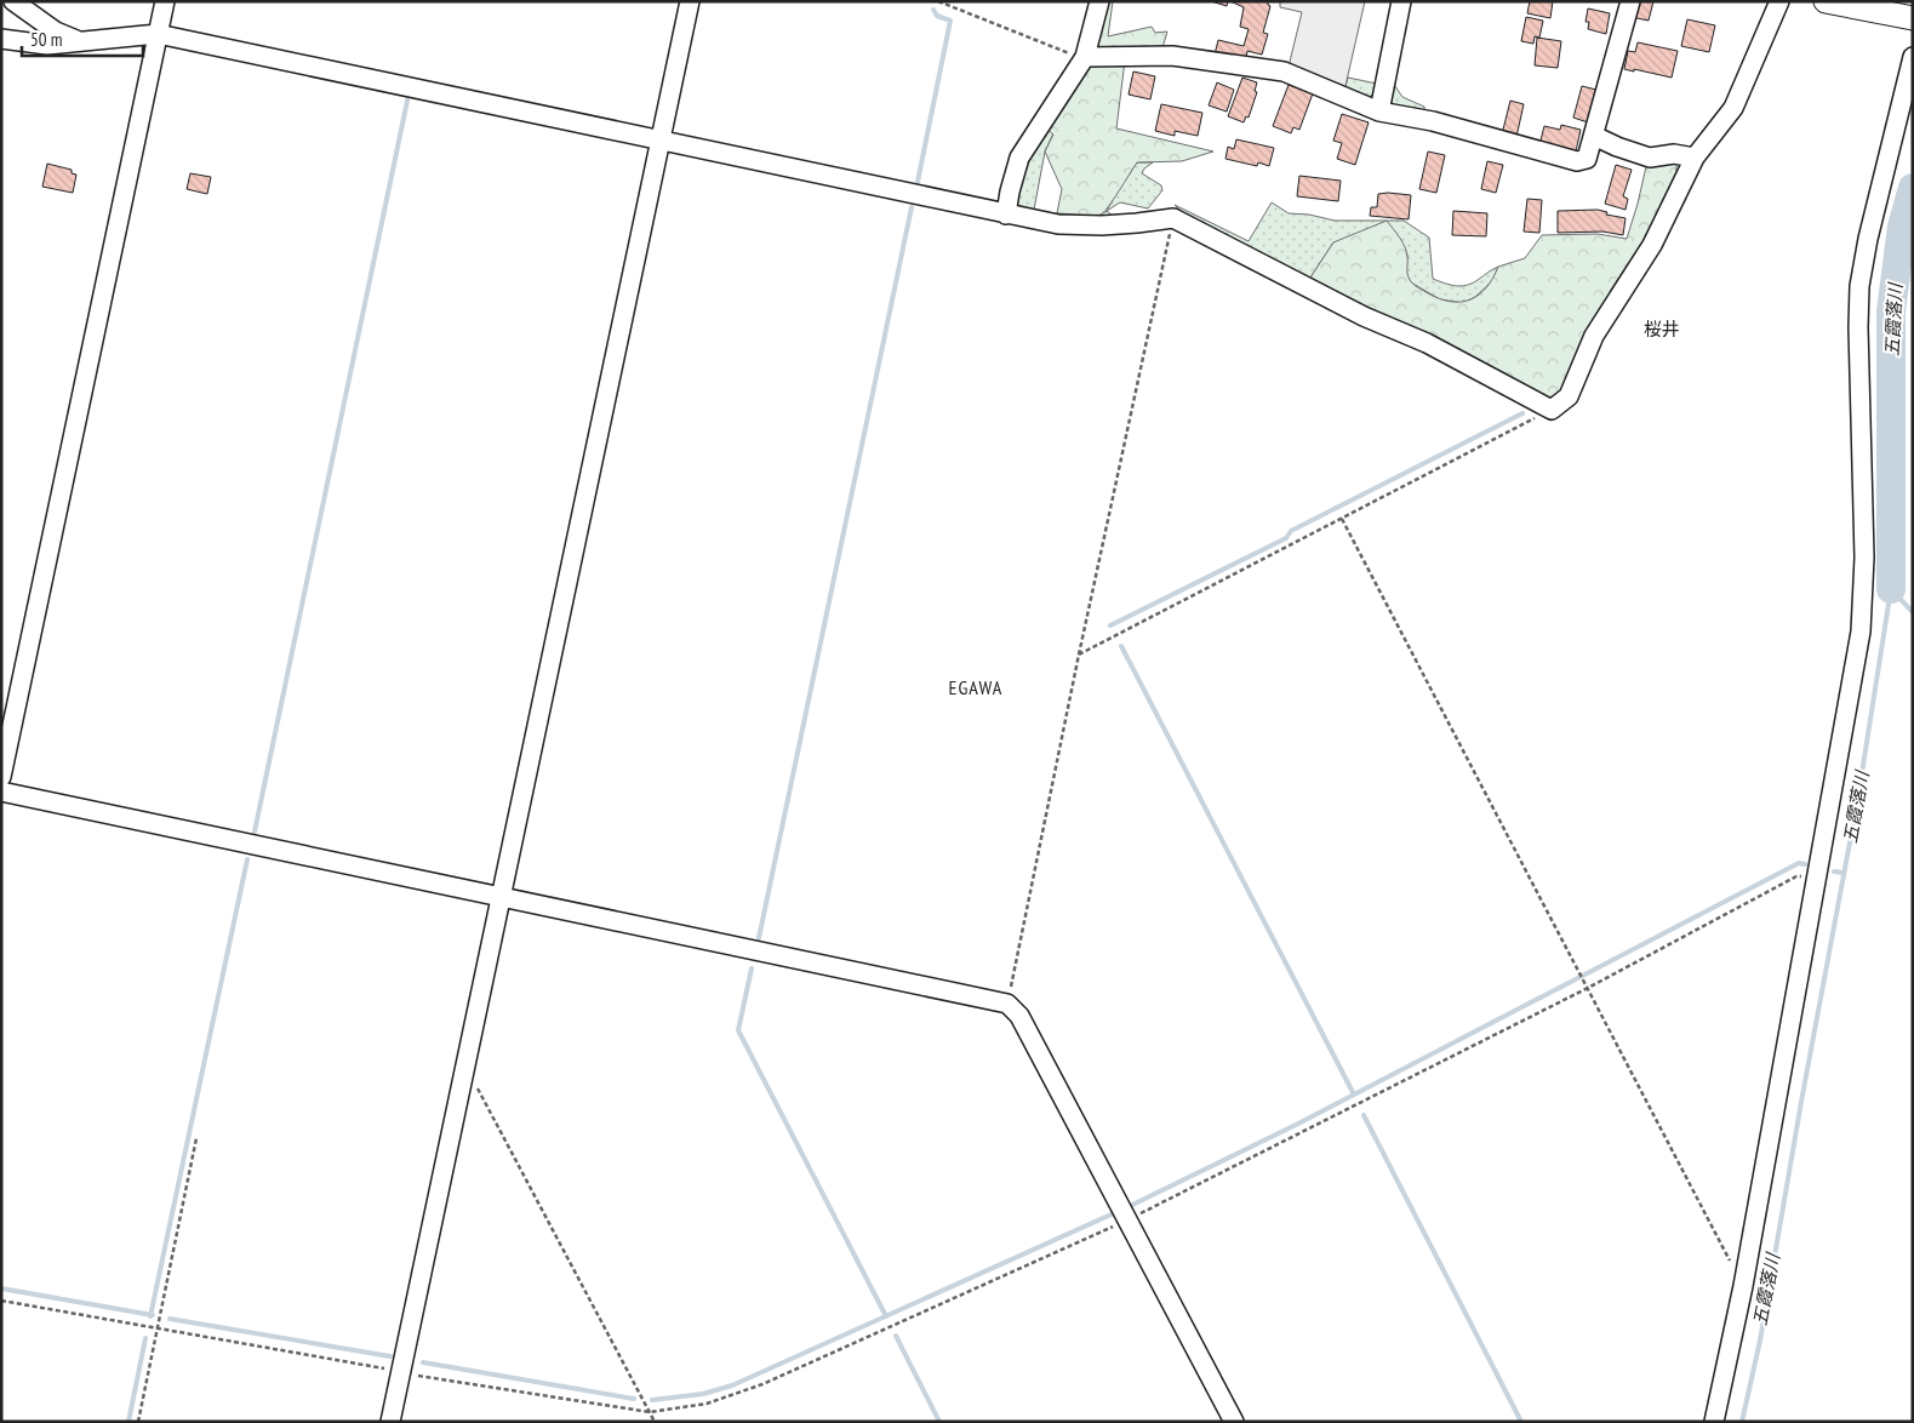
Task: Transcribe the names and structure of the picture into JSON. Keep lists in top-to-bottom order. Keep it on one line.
{"districts":["桜井","EGAWA"],"water":["五霞落川"],"scale_bar":"50 m"}
